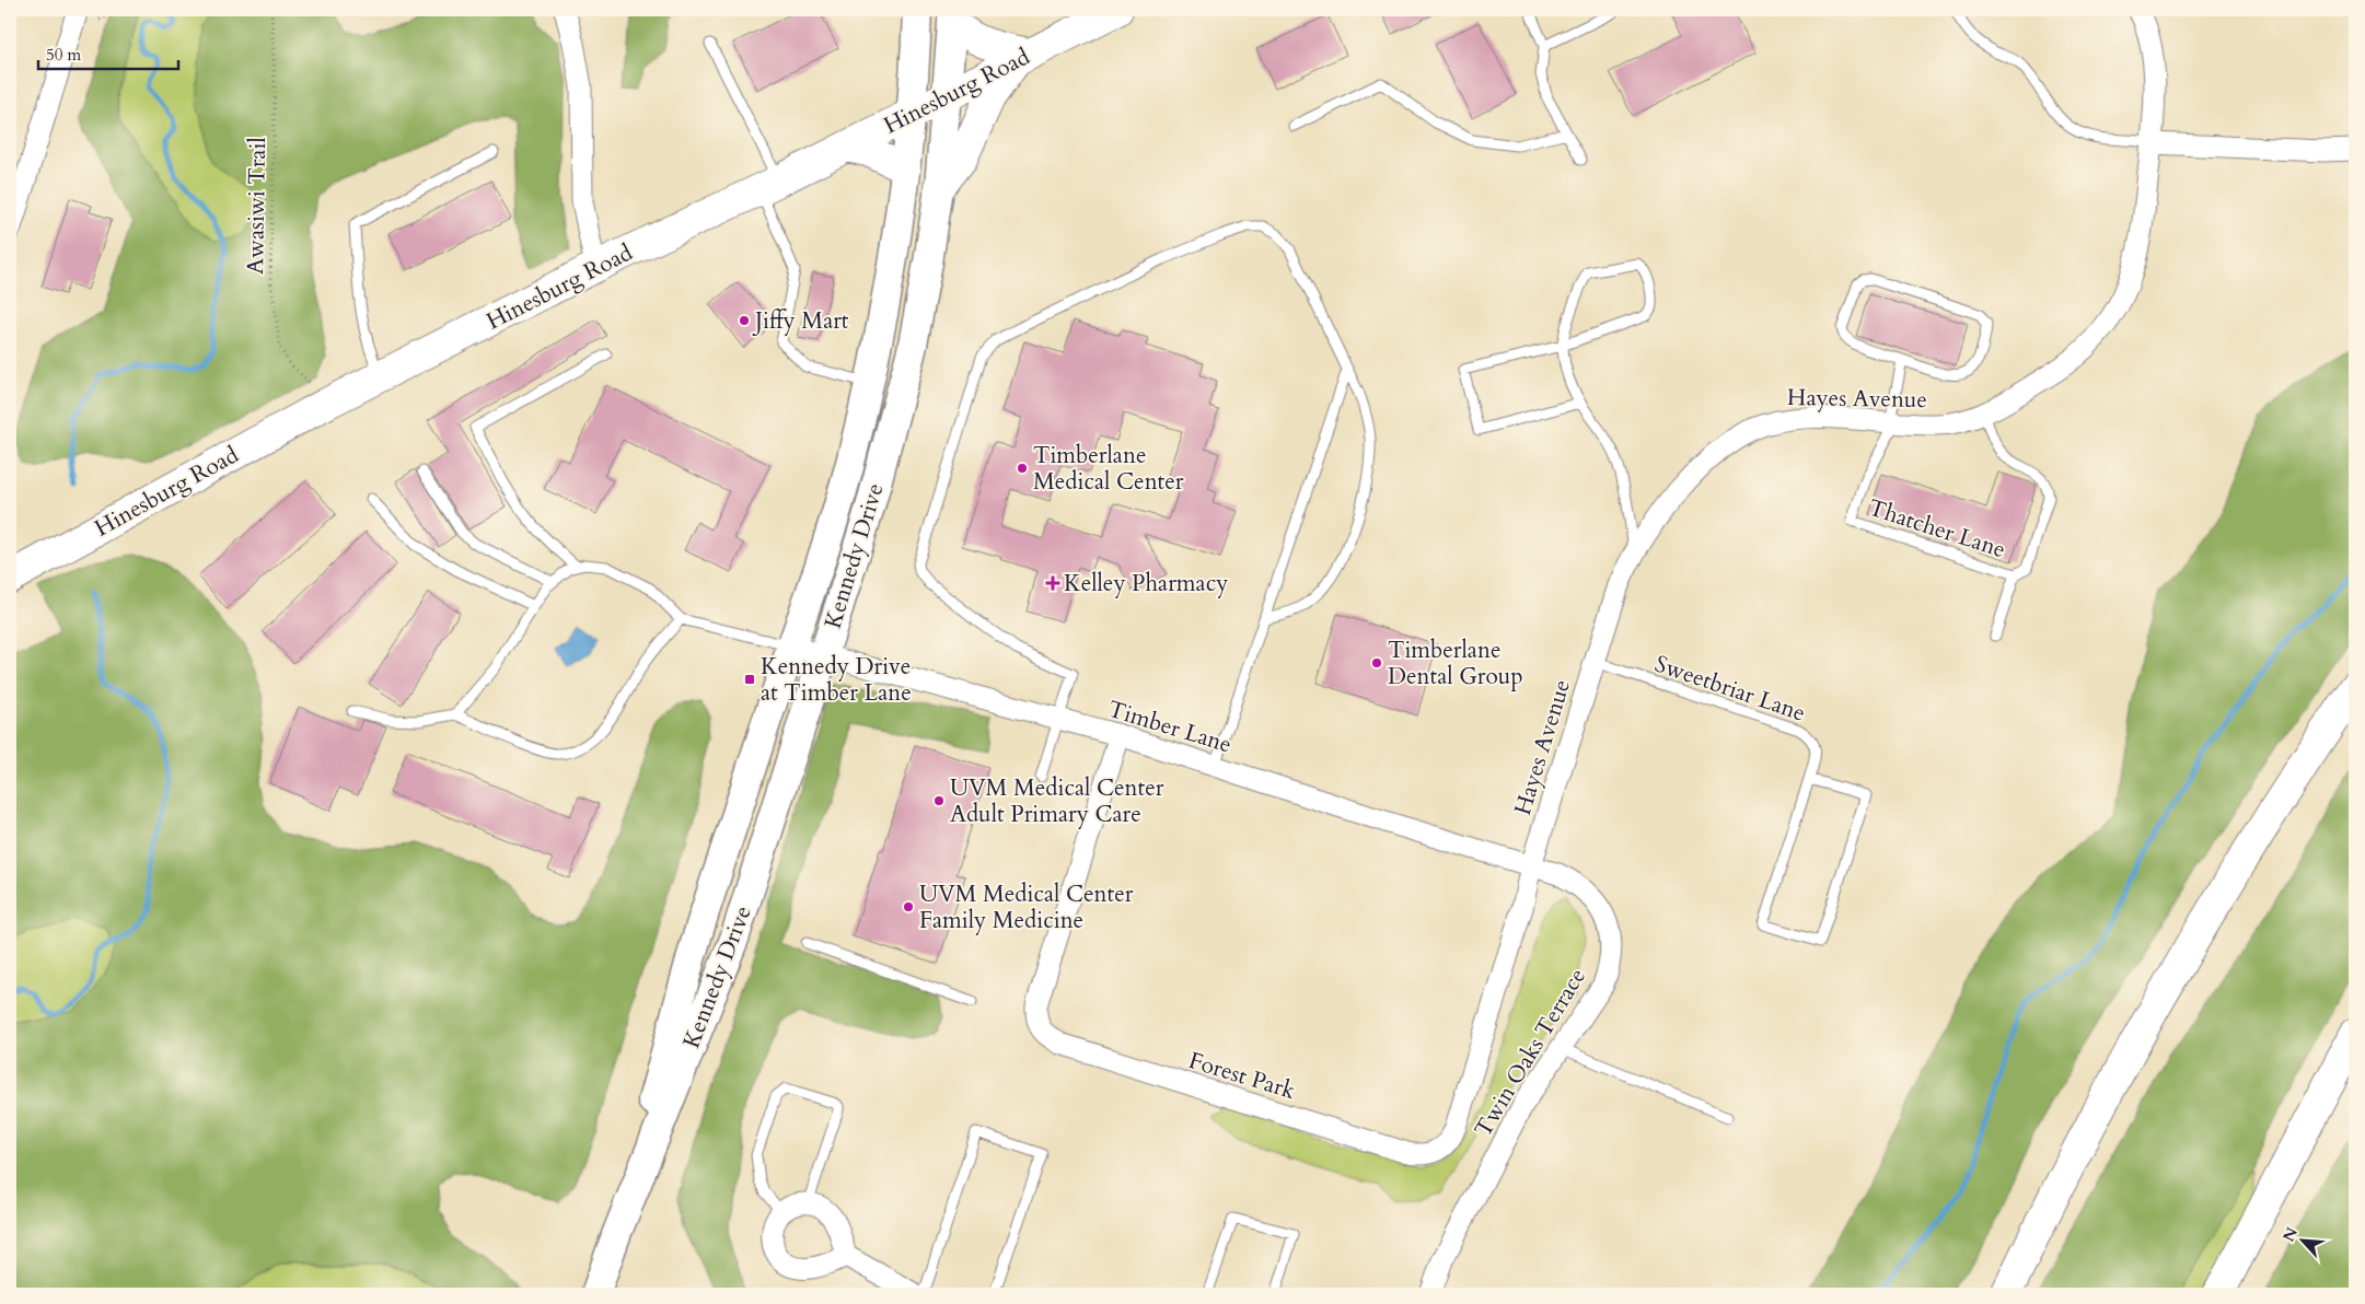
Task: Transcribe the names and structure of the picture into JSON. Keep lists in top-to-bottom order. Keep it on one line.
{"streets":{"main road":["Hinesburg Road","Kennedy Drive"],"street":["Hayes Avenue","Timber Lane","Twin Oaks Terrace","Forest Park"],"lane":["Thatcher Lane","Sweetbriar Lane"],"path":["Awasiwi Trail"]},"crossings":[["Hinesburg Road","Kennedy Drive"],["Hayes Avenue","Thatcher Lane"],["Hayes Avenue","Sweetbriar Lane"],["Hayes Avenue","Timber Lane"],["Hayes Avenue","Twin Oaks Terrace"],["Hayes Avenue","Forest Park"],["Kennedy Drive","Timber Lane"],["Timber Lane","Twin Oaks Terrace"],["Timber Lane","Forest Park"],["Twin Oaks Terrace","Forest Park"]],"places":{"other":["Jiffy Mart","Timberlane Medical Center","Timberlane Dental Group","UVM Medical Center Adult Primary Care","UVM Medical Center Family Medicine"],"health":["Kelley Pharmacy"],"transit":["Kennedy Drive at Timber Lane"]},"scale_bar":"50 m","north":"top left"}
